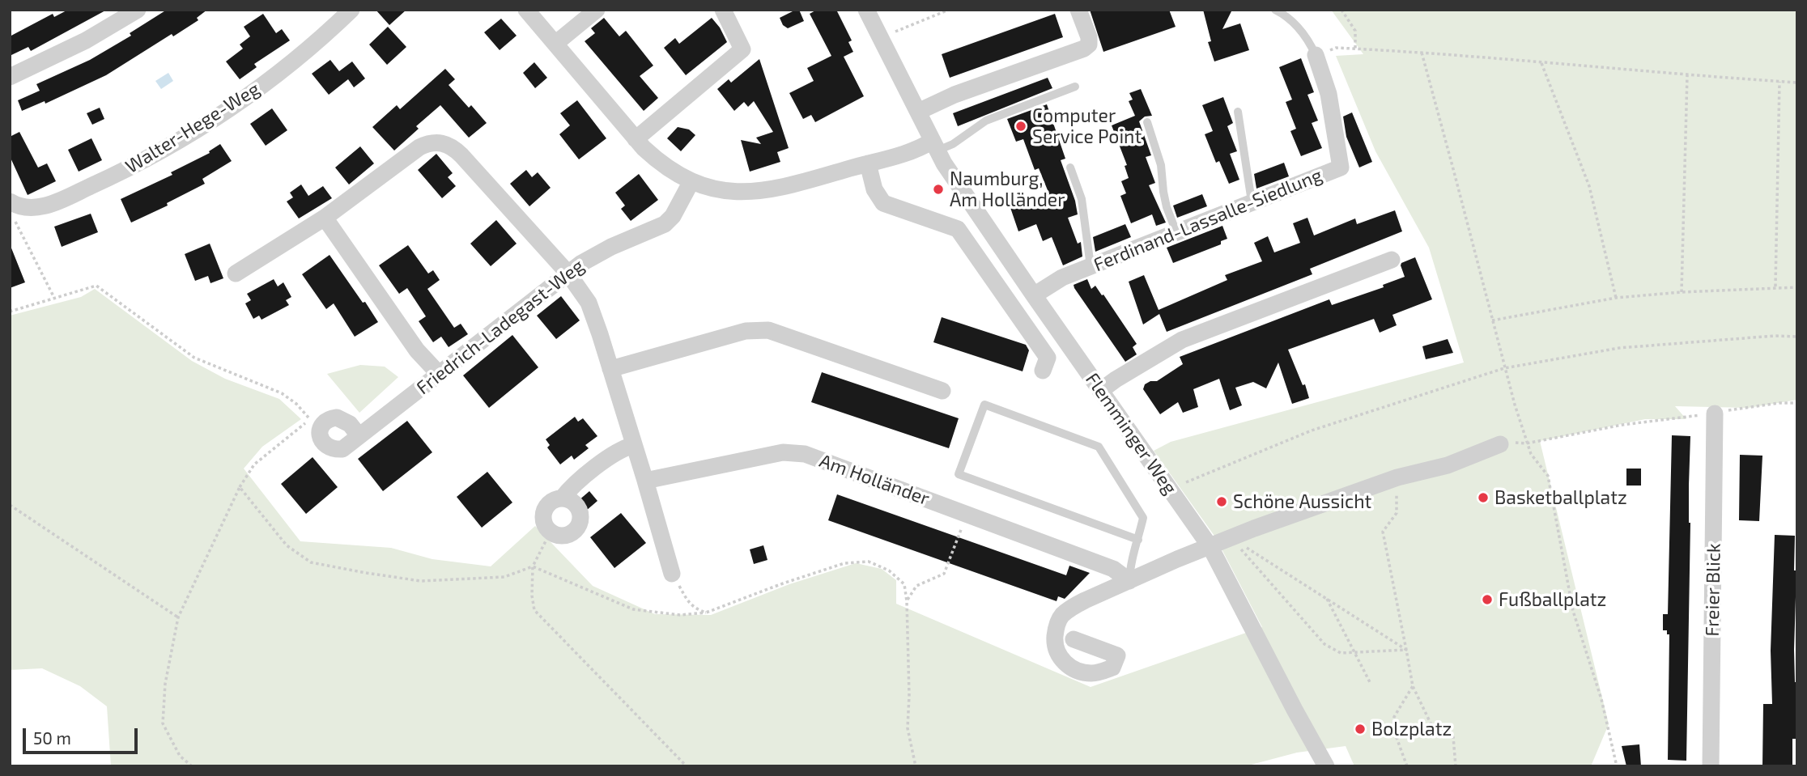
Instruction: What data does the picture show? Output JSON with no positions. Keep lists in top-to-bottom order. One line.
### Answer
{"streets":{"street":["Walter-Hege-Weg","Ferdinand-Lassalle-Siedlung","Friedrich-Ladegast-Weg","Flemminger Weg","Am Holländer","Freier Blick"]},"crossings":[["Ferdinand-Lassalle-Siedlung","Flemminger Weg"]],"places":["Computer Service Point","Naumburg, Am Holländer","Basketballplatz","Schöne Aussicht","Fußballplatz","Bolzplatz"],"scale_bar":"50 m"}
